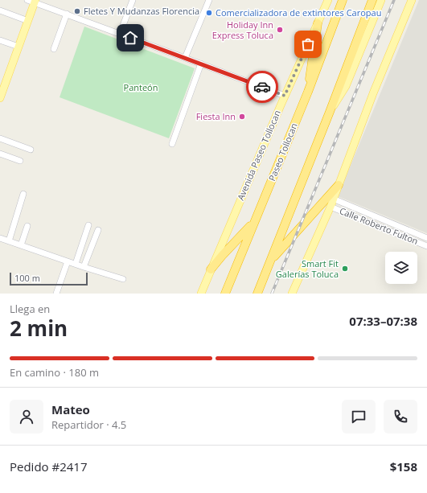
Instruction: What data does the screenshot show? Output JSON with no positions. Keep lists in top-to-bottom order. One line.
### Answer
{"streets":{"highway":["Paseo Tollocan"],"main road":["Avenida Paseo Tollocan"],"street":["Calle Roberto Fulton"]},"parks":["Panteón"],"places":["Fletes Y Mudanzas Florencia","Comercializadora de extintores Caropau","Holiday Inn Express Toluca","Fiesta Inn","Smart Fit Galerías Toluca"],"scale_bar":"100 m","page":{"scale":"100 m","heading":["2 min","Llega en","07:33–07:38"],"panel":["Mateo","Repartidor · 4.5","Pedido #2417","$158"],"bar":"En camino · 180 m"}}
